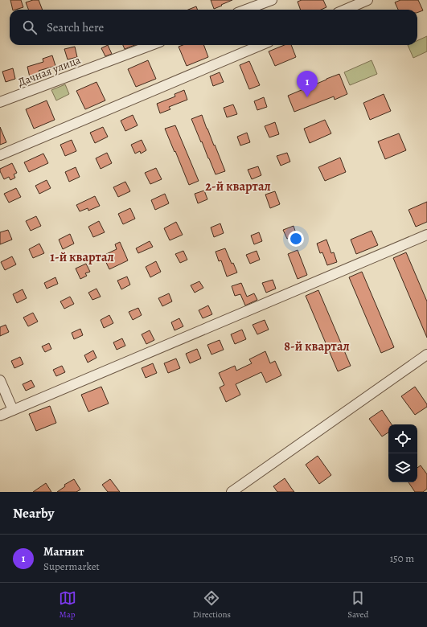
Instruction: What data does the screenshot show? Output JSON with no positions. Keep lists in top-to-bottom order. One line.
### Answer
{"streets":{"street":["Дачная улица"]},"districts":["2-й квартал","1-й квартал","8-й квартал"],"page":{"search":"Search here","pins":"1","heading":"Nearby","list":[{"mark":"1","name":"Магнит","note":"Supermarket","value":"150 m"}],"nav":["Map","Directions","Saved"]}}
